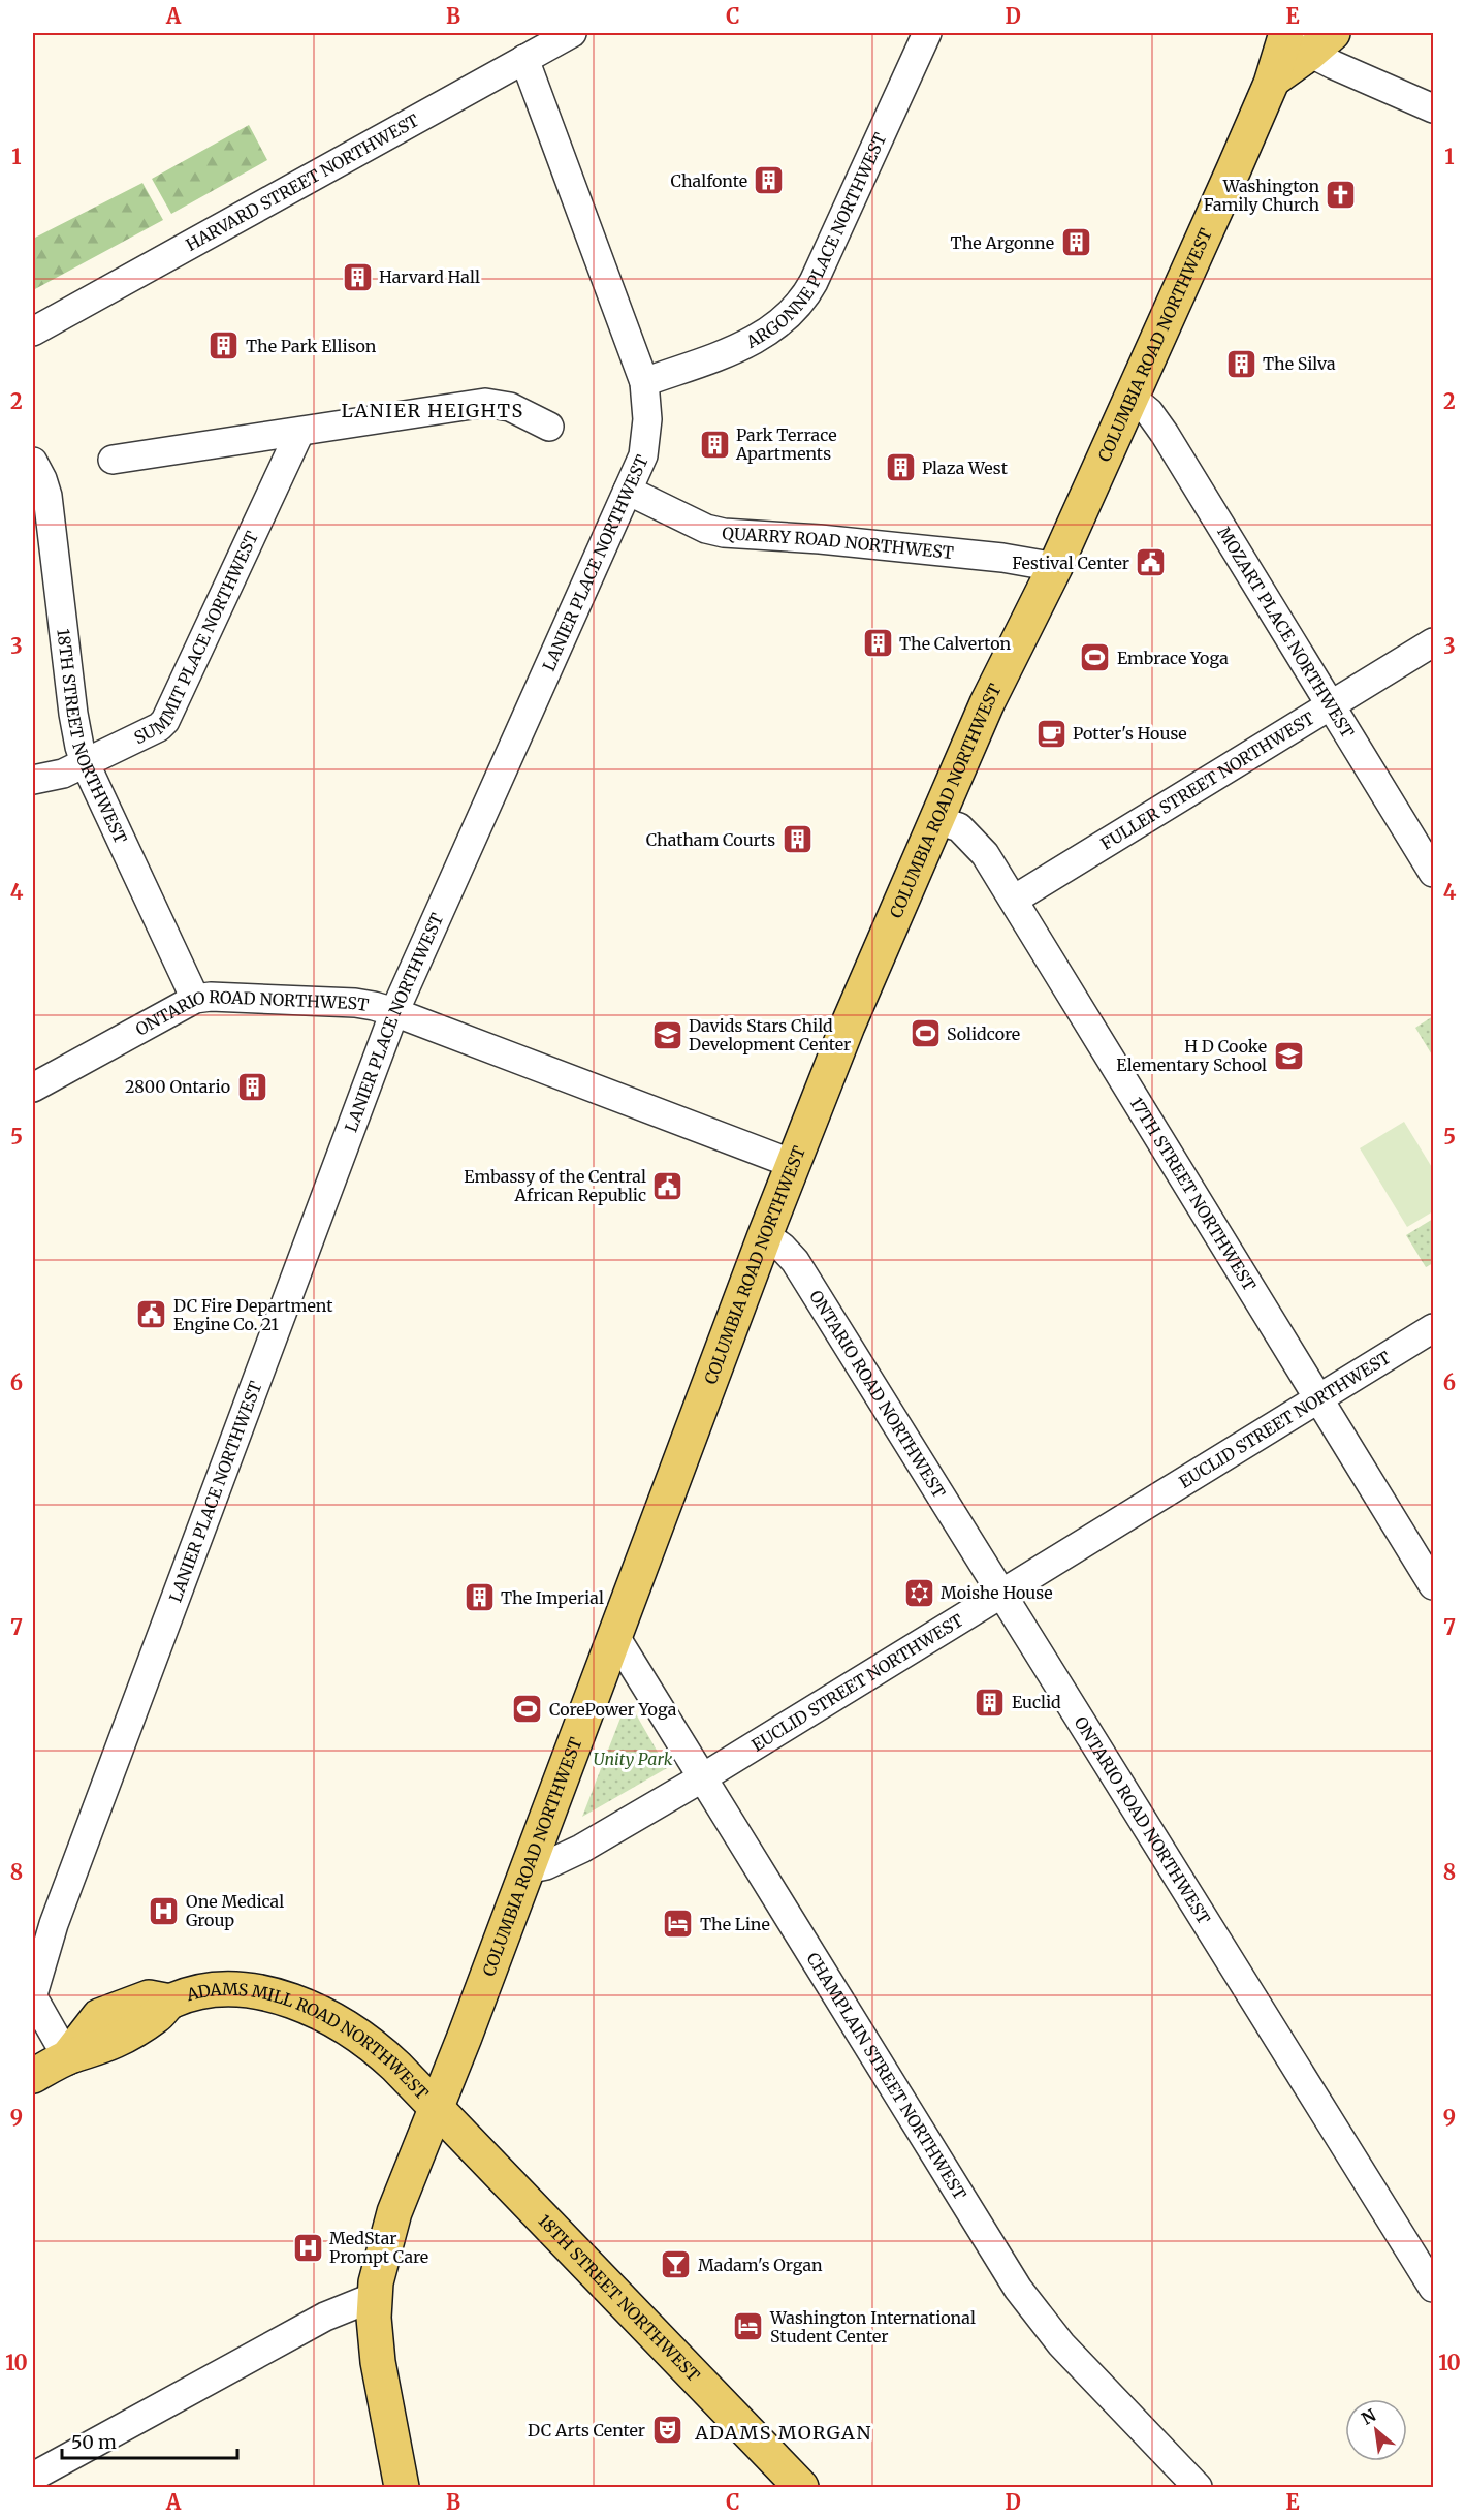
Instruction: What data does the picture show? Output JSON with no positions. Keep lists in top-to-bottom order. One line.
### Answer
{"streets":{"main road":["COLUMBIA ROAD NORTHWEST","18TH STREET NORTHWEST","ADAMS MILL ROAD NORTHWEST"],"street":["HARVARD STREET NORTHWEST","ARGONNE PLACE NORTHWEST","QUARRY ROAD NORTHWEST","LANIER PLACE NORTHWEST","MOZART PLACE NORTHWEST","SUMMIT PLACE NORTHWEST","FULLER STREET NORTHWEST","ONTARIO ROAD NORTHWEST","17TH STREET NORTHWEST","EUCLID STREET NORTHWEST","CHAMPLAIN STREET NORTHWEST"]},"crossings":[["HARVARD STREET NORTHWEST","LANIER PLACE NORTHWEST"],["ARGONNE PLACE NORTHWEST","LANIER PLACE NORTHWEST"],["COLUMBIA ROAD NORTHWEST","QUARRY ROAD NORTHWEST"],["COLUMBIA ROAD NORTHWEST","MOZART PLACE NORTHWEST"],["COLUMBIA ROAD NORTHWEST","18TH STREET NORTHWEST"],["COLUMBIA ROAD NORTHWEST","ONTARIO ROAD NORTHWEST"],["COLUMBIA ROAD NORTHWEST","17TH STREET NORTHWEST"],["COLUMBIA ROAD NORTHWEST","EUCLID STREET NORTHWEST"],["COLUMBIA ROAD NORTHWEST","ADAMS MILL ROAD NORTHWEST"],["COLUMBIA ROAD NORTHWEST","CHAMPLAIN STREET NORTHWEST"],["QUARRY ROAD NORTHWEST","LANIER PLACE NORTHWEST"],["LANIER PLACE NORTHWEST","ONTARIO ROAD NORTHWEST"],["MOZART PLACE NORTHWEST","FULLER STREET NORTHWEST"],["SUMMIT PLACE NORTHWEST","18TH STREET NORTHWEST"],["18TH STREET NORTHWEST","ONTARIO ROAD NORTHWEST"],["18TH STREET NORTHWEST","ADAMS MILL ROAD NORTHWEST"],["FULLER STREET NORTHWEST","17TH STREET NORTHWEST"],["ONTARIO ROAD NORTHWEST","EUCLID STREET NORTHWEST"],["17TH STREET NORTHWEST","EUCLID STREET NORTHWEST"],["EUCLID STREET NORTHWEST","CHAMPLAIN STREET NORTHWEST"]],"districts":["LANIER HEIGHTS","ADAMS MORGAN"],"parks":["Unity Park"],"places":{"building":["Chalfonte","The Argonne","Harvard Hall","The Park Ellison","The Silva","Park Terrace Apartments","Plaza West","The Calverton","Chatham Courts","2800 Ontario","The Imperial","Euclid"],"church":["Washington Family Church"],"public building":["Festival Center","Embassy of the Central African Republic","DC Fire Department Engine Co. 21"],"sports":["Embrace Yoga","Solidcore","CorePower Yoga"],"cafe":["Potter's House"],"school or university":["Davids Stars Child Development Center","H D Cooke Elementary School"],"synagogue":["Moishe House"],"hospital":["One Medical Group","MedStar Prompt Care"],"hotel":["The Line","Washington International Student Center"],"bar":["Madam's Organ"],"theatre":["DC Arts Center"]},"scale_bar":"50 m","north":"top left","grid":{"columns":["A","B","C","D","E"],"rows":["1","2","3","4","5","6","7","8","9","10"]}}
